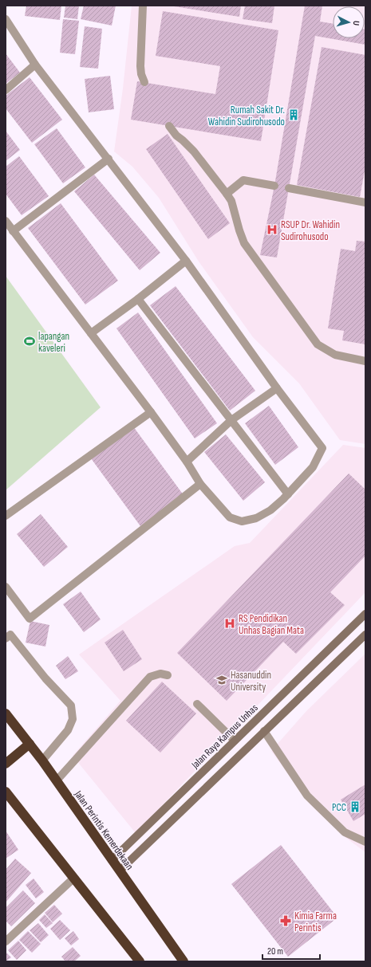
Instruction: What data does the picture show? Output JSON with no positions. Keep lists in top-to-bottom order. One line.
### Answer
{"streets":{"highway":["Jalan Perintis Kemerdekaan"],"street":["Jalan Raya Kampus Unhas"]},"crossings":[["Jalan Raya Kampus Unhas","Jalan Perintis Kemerdekaan"]],"places":{"building":["Rumah Sakit Dr. Wahidin Sudirohusodo","PCC"],"hospital":["RSUP Dr. Wahidin Sudirohusodo","RS Pendidikan Unhas Bagian Mata"],"sports":["lapangan kaveleri"],"school or university":["Hasanuddin University"],"pharmacy":["Kimia Farma Perintis"]},"scale_bar":"20 m","north":"right"}
